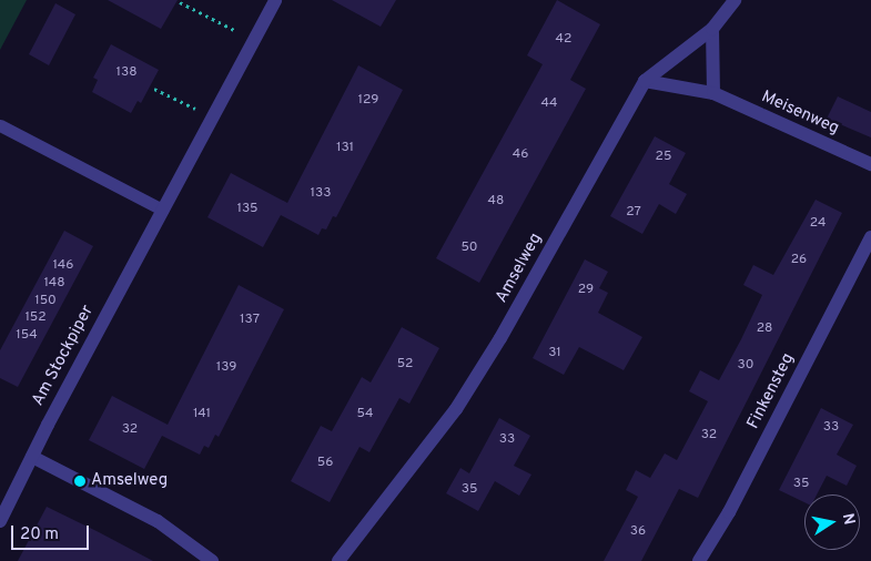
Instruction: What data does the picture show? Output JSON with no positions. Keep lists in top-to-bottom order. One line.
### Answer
{"streets":{"street":["Meisenweg","Amselweg","Am Stockpiper","Finkensteg"]},"crossings":[["Meisenweg","Amselweg"]],"places":["Amselweg"],"house_numbers":["42","138","129","44","131","46","25","133","48","135","27","24","50","26","146","148","29","150","152","137","28","154","31","52","30","139","141","54","33","32","32","33","56","35","35","36"],"scale_bar":"20 m","north":"right"}
